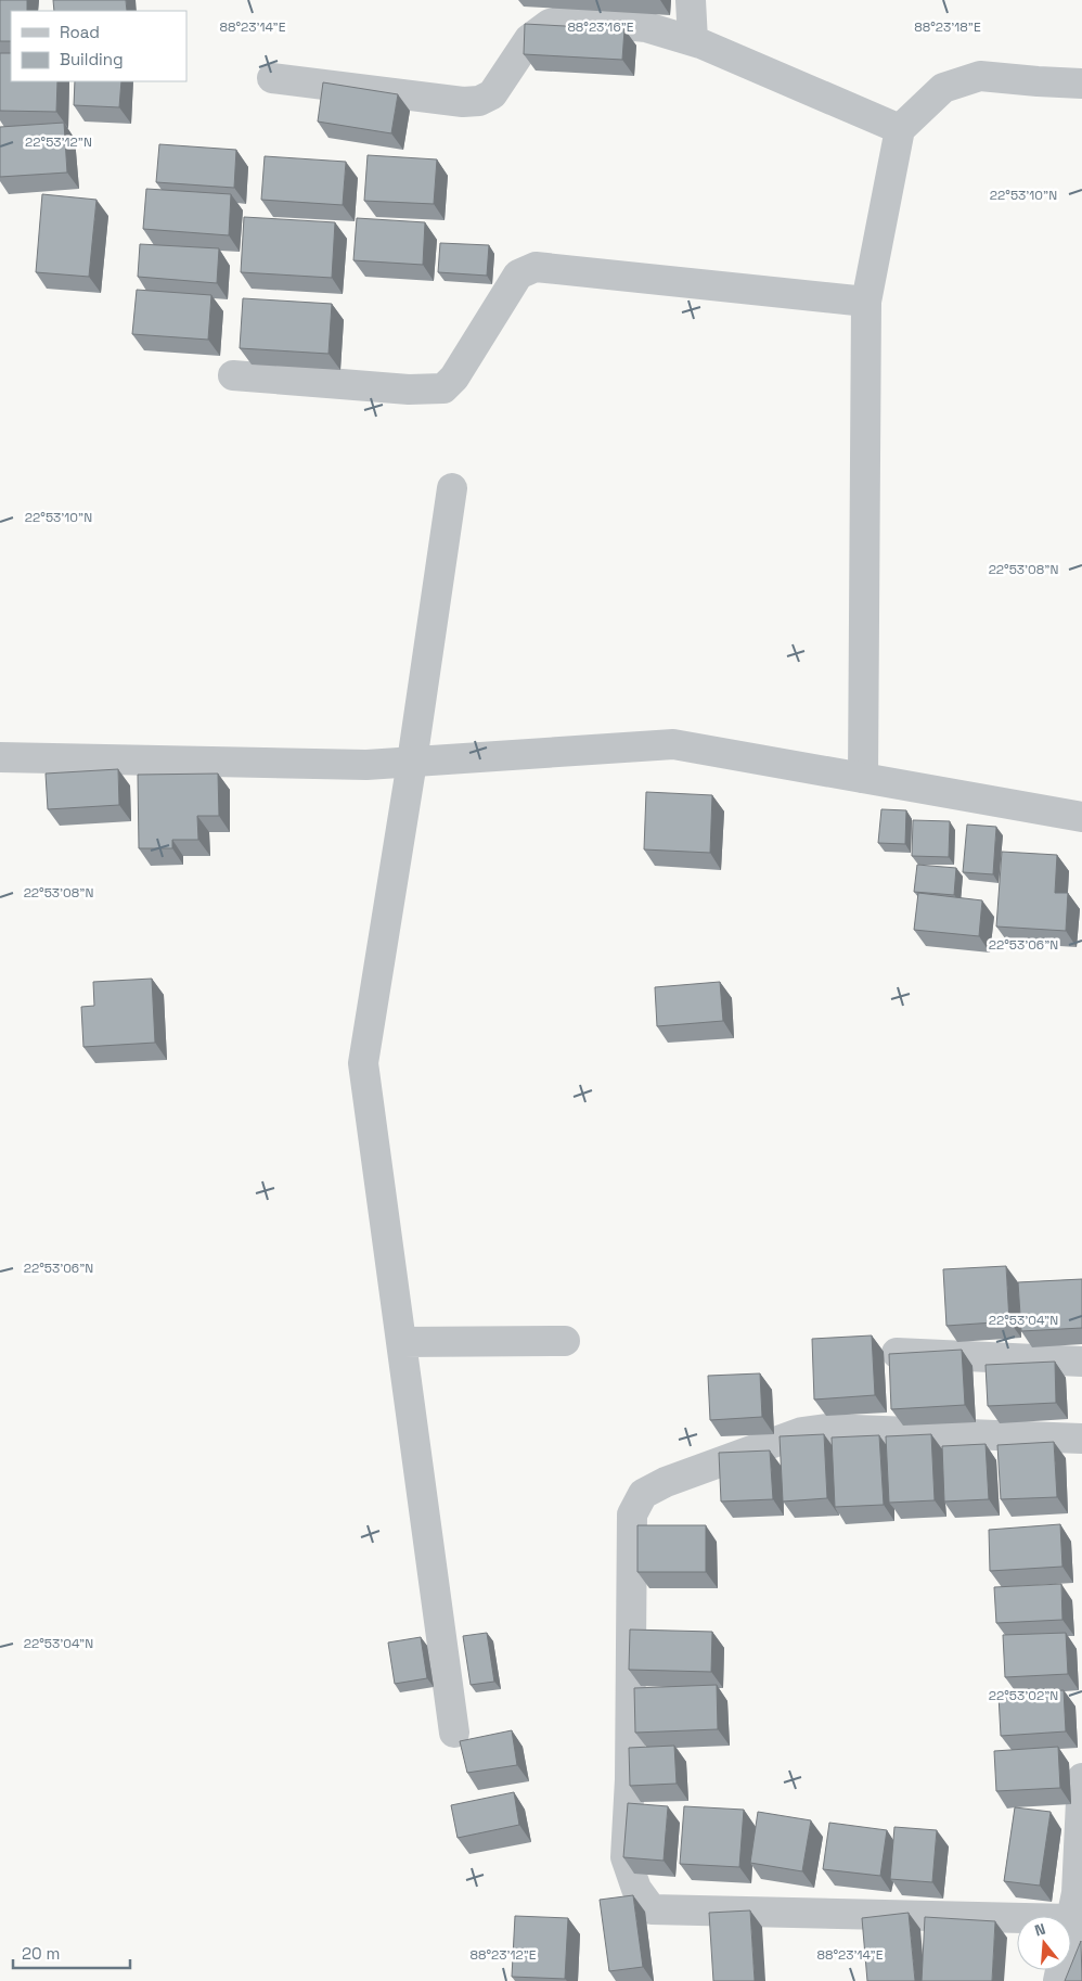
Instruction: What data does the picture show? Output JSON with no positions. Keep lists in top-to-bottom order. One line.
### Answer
{"legend":["Road","Building"],"scale_bar":"20 m","north":"top","coordinates":["88°23'14\"E","88°23'16\"E","88°23'18\"E","22°53'12\"N","22°53'10\"N","22°53'08\"N","22°53'06\"N","22°53'04\"N","22°53'02\"N","88°23'12\"E"]}
